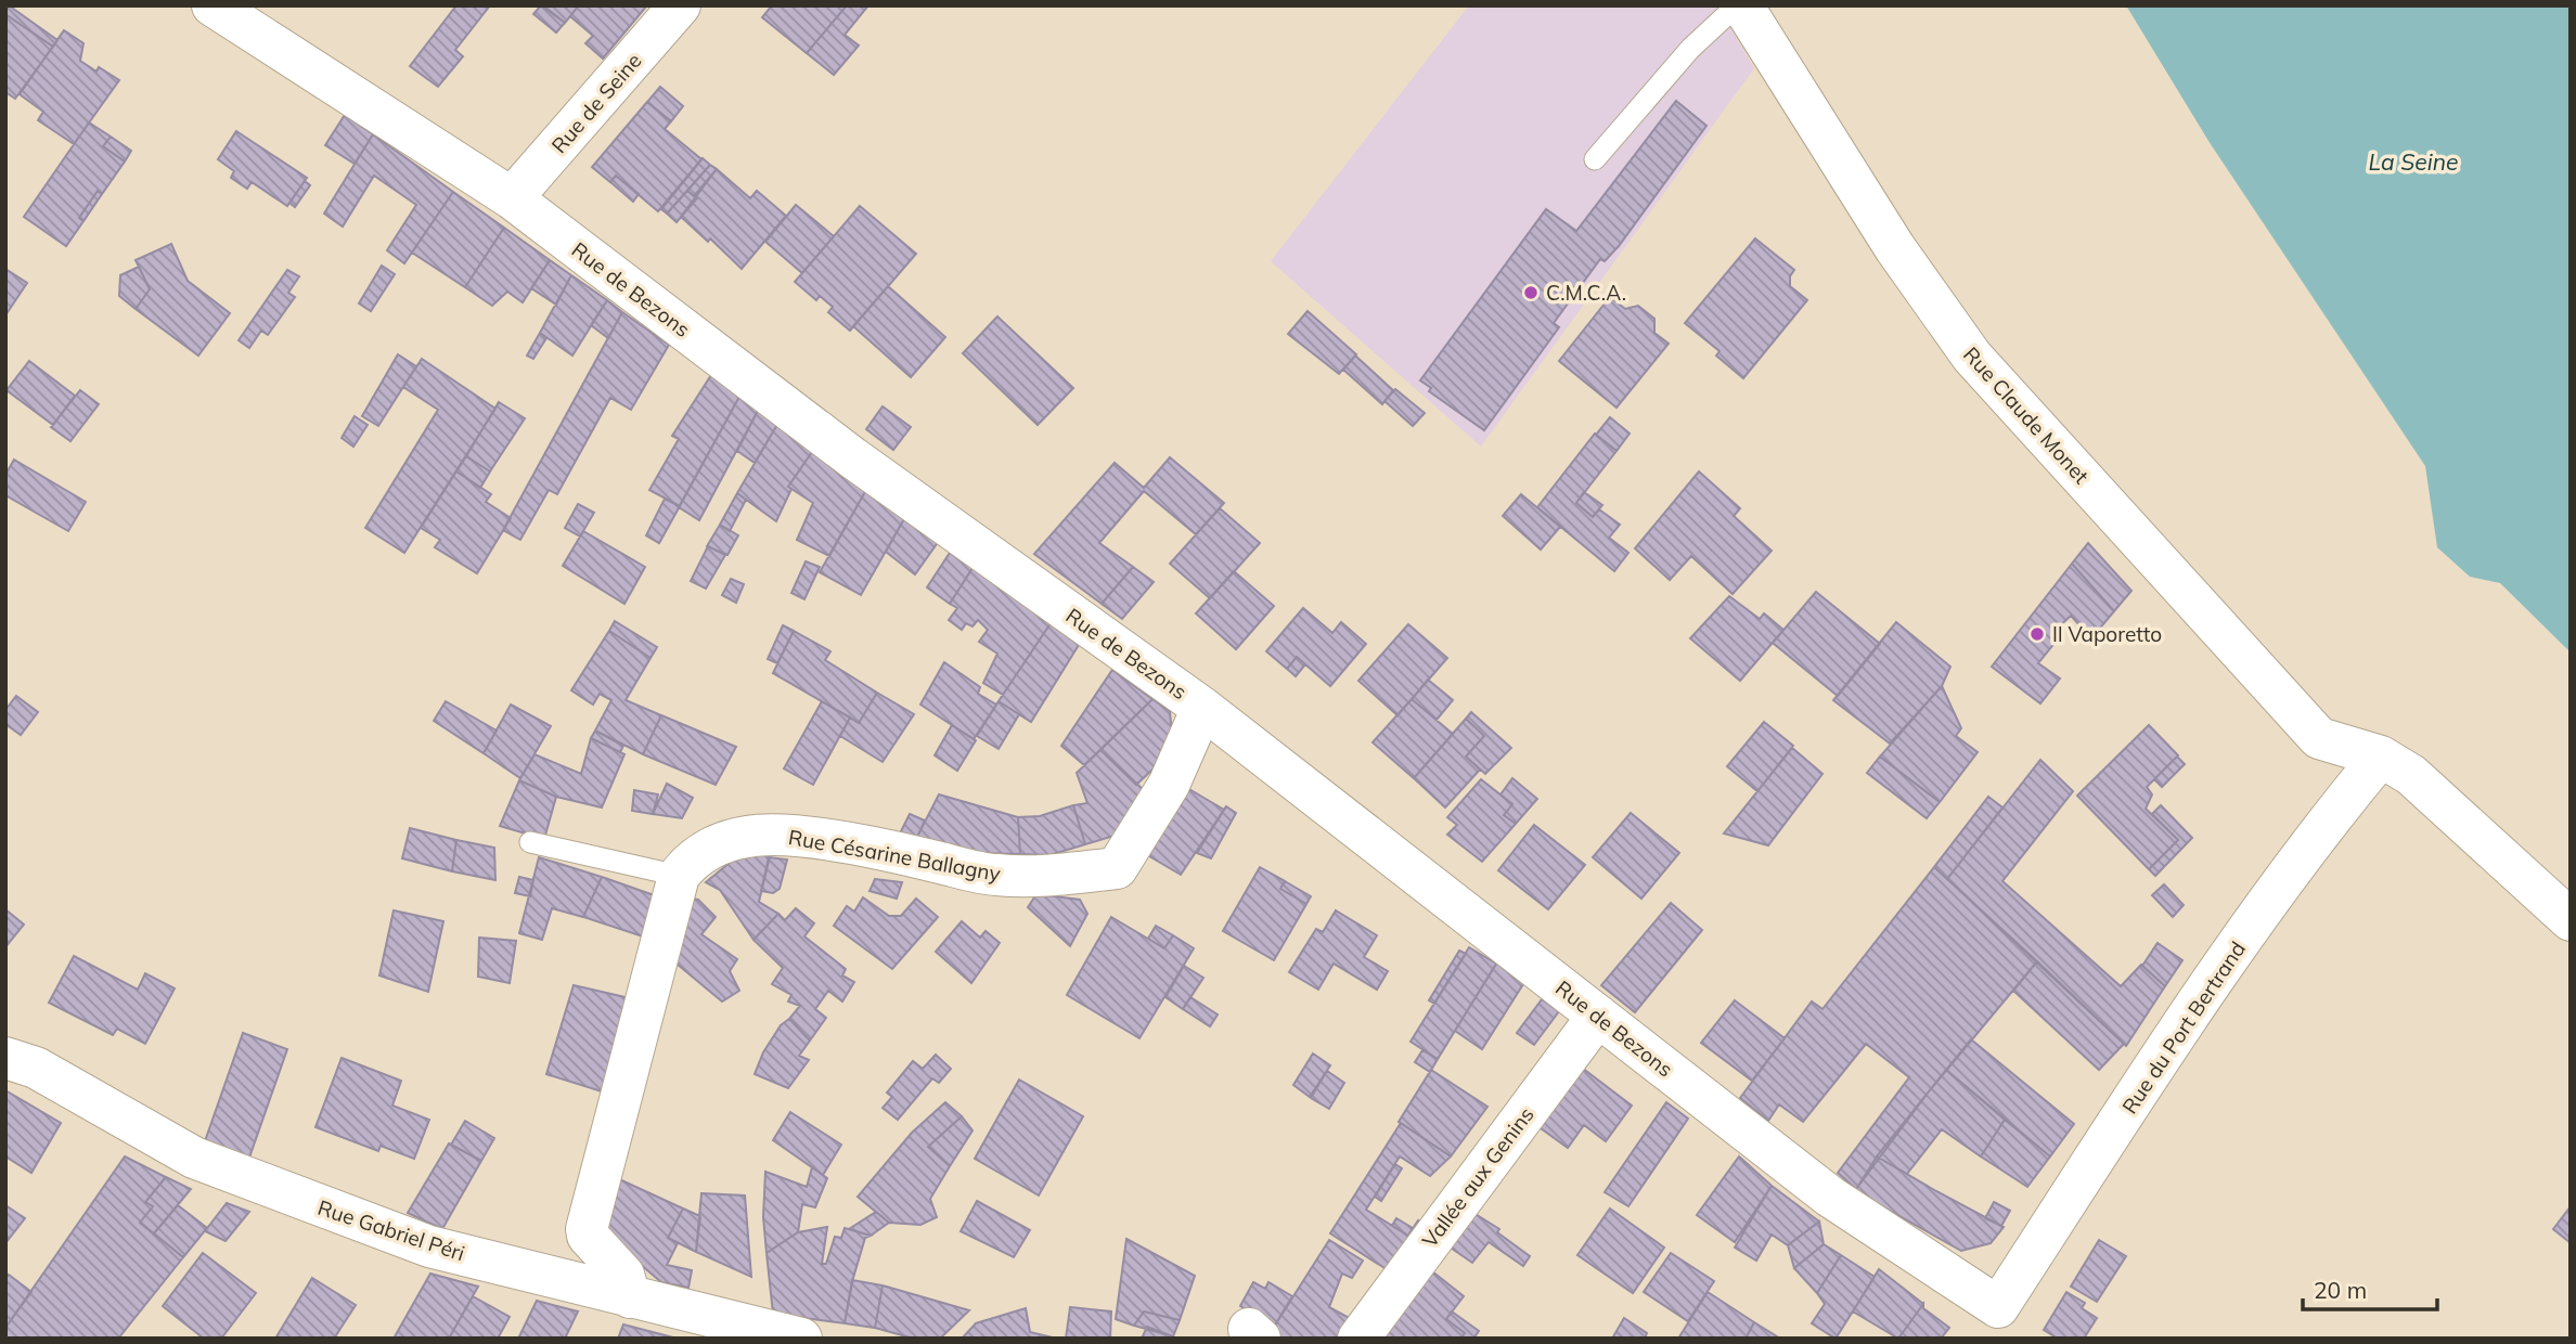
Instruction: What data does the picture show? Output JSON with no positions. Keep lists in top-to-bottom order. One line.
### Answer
{"streets":{"street":["Rue de Seine","Rue de Bezons","Rue Claude Monet","Rue Césarine Ballagny","Rue du Port Bertrand","Vallée aux Genins","Rue Gabriel Péri"]},"crossings":[["Rue de Seine","Rue de Bezons"],["Rue de Bezons","Rue Césarine Ballagny"],["Rue de Bezons","Rue du Port Bertrand"],["Rue de Bezons","Vallée aux Genins"],["Rue Claude Monet","Rue du Port Bertrand"]],"water":["La Seine"],"places":["C.M.C.A.","Il Vaporetto"],"scale_bar":"20 m"}
